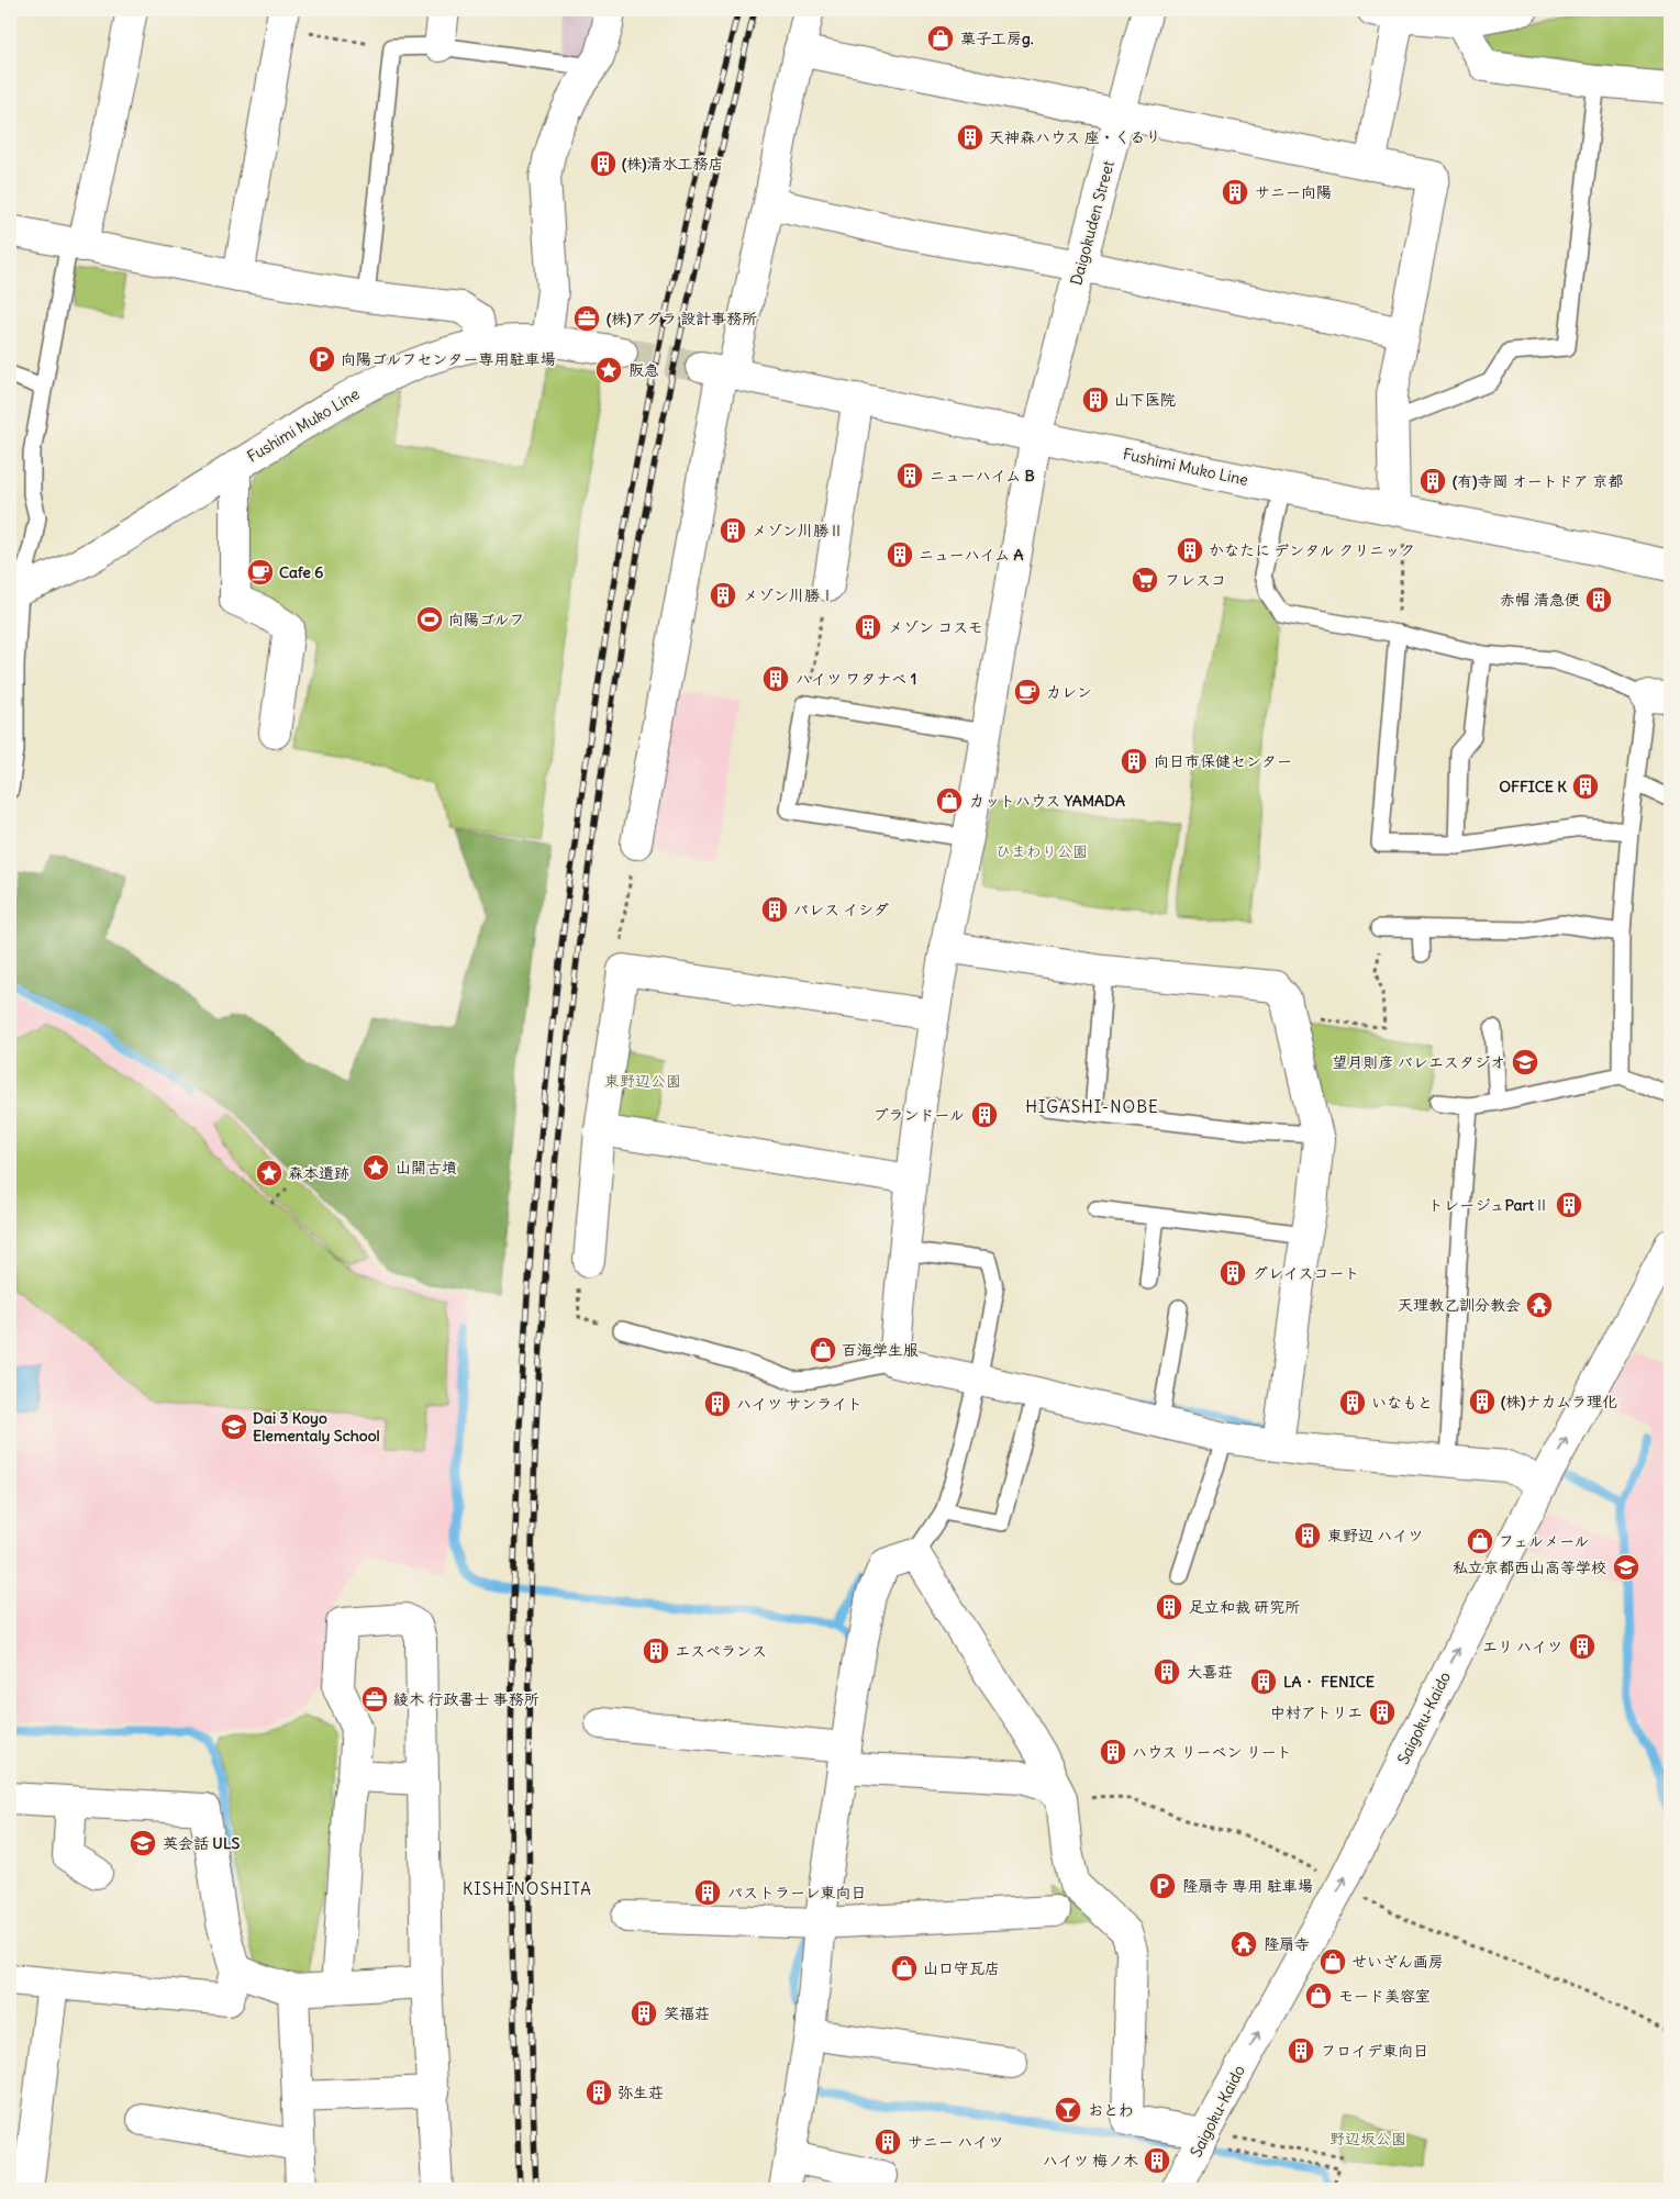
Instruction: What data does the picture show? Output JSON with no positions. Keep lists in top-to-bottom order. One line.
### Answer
{"streets":{"street":["Daigokuden Street","Fushimi Muko Line","Saigoku-Kaido"]},"crossings":[["Daigokuden Street","Fushimi Muko Line"]],"one_way":["Saigoku-Kaido"],"districts":["HIGASHI-NOBE","KISHINOSHITA"],"parks":["ひまわり公園","東野辺公園","野辺坂公園"],"places":{"shop":["菓子工房g.","カットハウス YAMADA","百海学生服","フェルメール","せいざん画房","山口守瓦店","モード美容室"],"building":["天神森ハウス 座・くるり","(株)清水工務店","サニー向陽","山下医院","ニューハイム B","(有)寺岡 オートドア 京都","メゾン川勝Ⅱ","かなたに デンタル クリニック","ニューハイム A","メゾン川勝Ⅰ","赤帽 清急便","メゾン コスモ","ハイツ ワタナベ 1","向日市保健センター","OFFICE K","パレス イシダ","プランドール","トレージュPartⅡ","グレイスコート","(株)ナカムラ理化","いなもと","ハイツ サンライト","東野辺 ハイツ","足立和裁 研究所","エリ ハイツ","エスぺランス","大喜荘","LA・ FENICE","中村アトリエ","ハウス リーベン リート","パストラーレ東向日","笑福荘","フロイデ東向日","弥生荘","サニー ハイツ","ハイツ 梅ノ木"],"office":["(株)アグラ 設計事務所","綾木 行政書士 事務所"],"parking":["向陽ゴルフセンター専用駐車場","隆扇寺 専用 駐車場"],"place":["阪急","山開古墳","森本遺跡"],"cafe":["Cafe 6","カレン"],"supermarket":["フレスコ"],"sports":["向陽ゴルフ"],"school or university":["望月則彦 バレエスタジオ","Dai 3 Koyo Elementaly School","私立京都西山高等学校","英会話 ULS"],"temple":["天理教乙訓分教会","隆扇寺"],"bar":["おとわ"]}}
